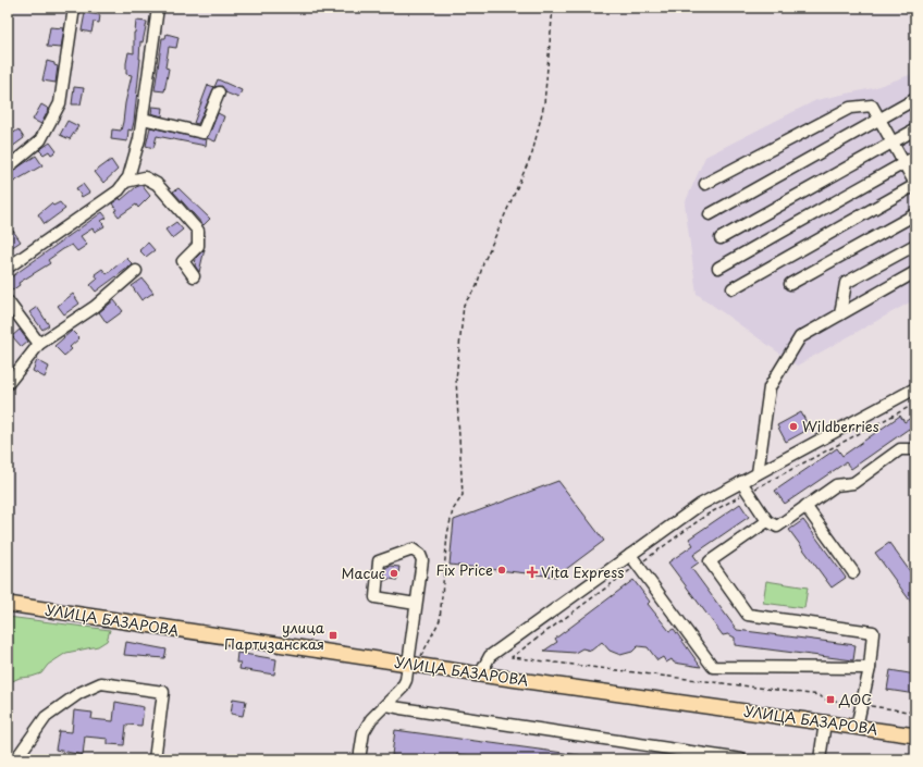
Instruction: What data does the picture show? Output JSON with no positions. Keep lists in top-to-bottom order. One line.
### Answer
{"streets":{"main road":["УЛИЦА БАЗАРОВА"]},"places":{"other":["Wildberries","Fix Price","Масис"],"health":["Vita Express"],"transit":["улица Партизанская","ДОС"]}}
